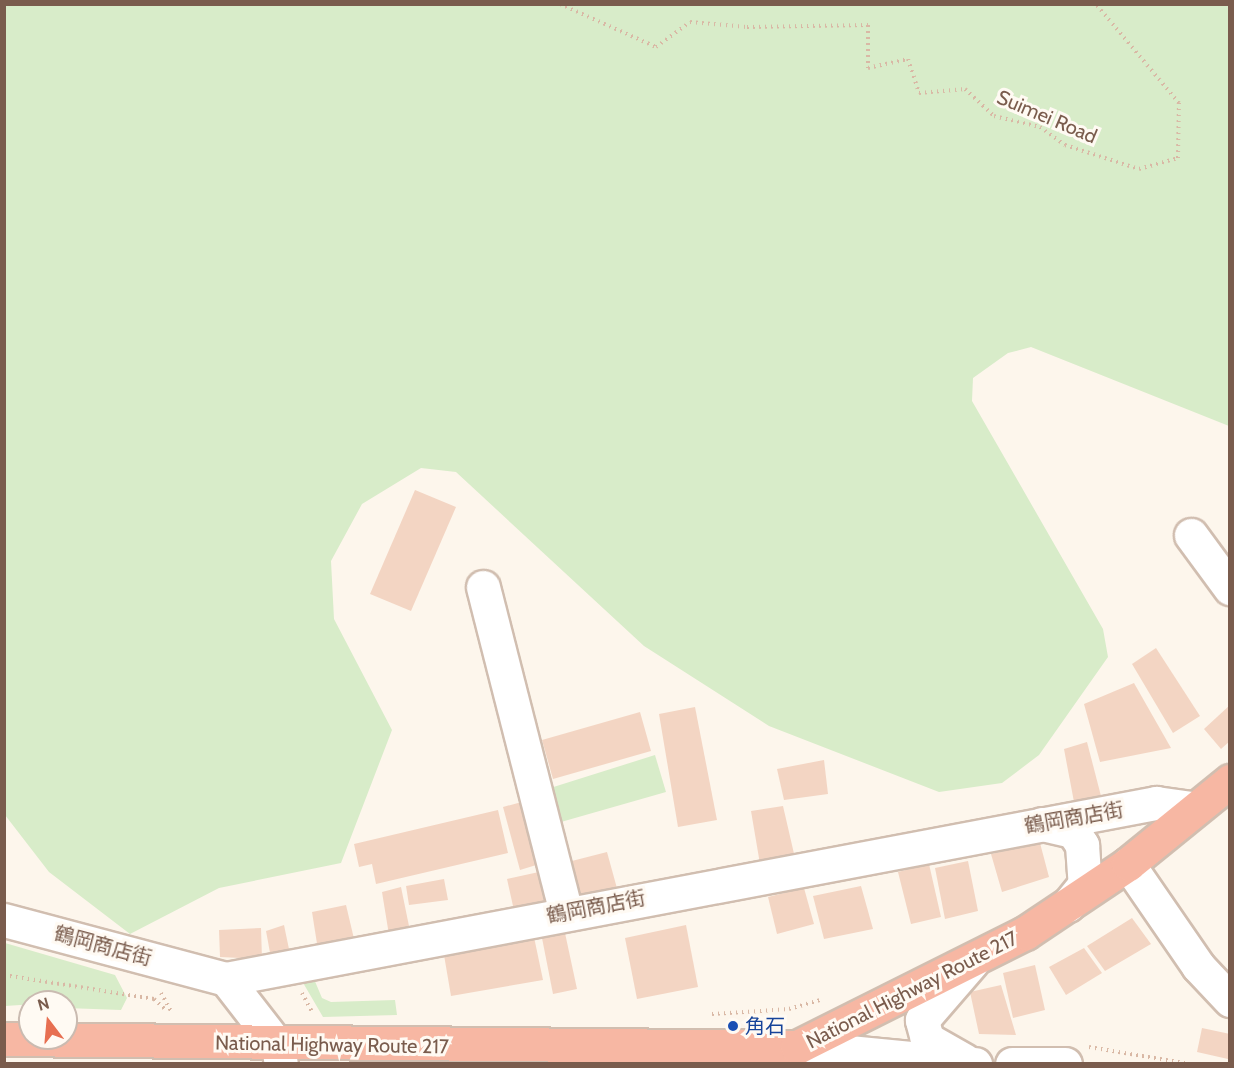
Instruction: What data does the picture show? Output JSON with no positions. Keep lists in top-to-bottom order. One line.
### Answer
{"streets":{"highway":["National Highway Route 217"],"street":["鶴岡商店街"],"path":["Suimei Road"]},"crossings":[["鶴岡商店街","National Highway Route 217"]],"places":["角石"],"north":"top"}
